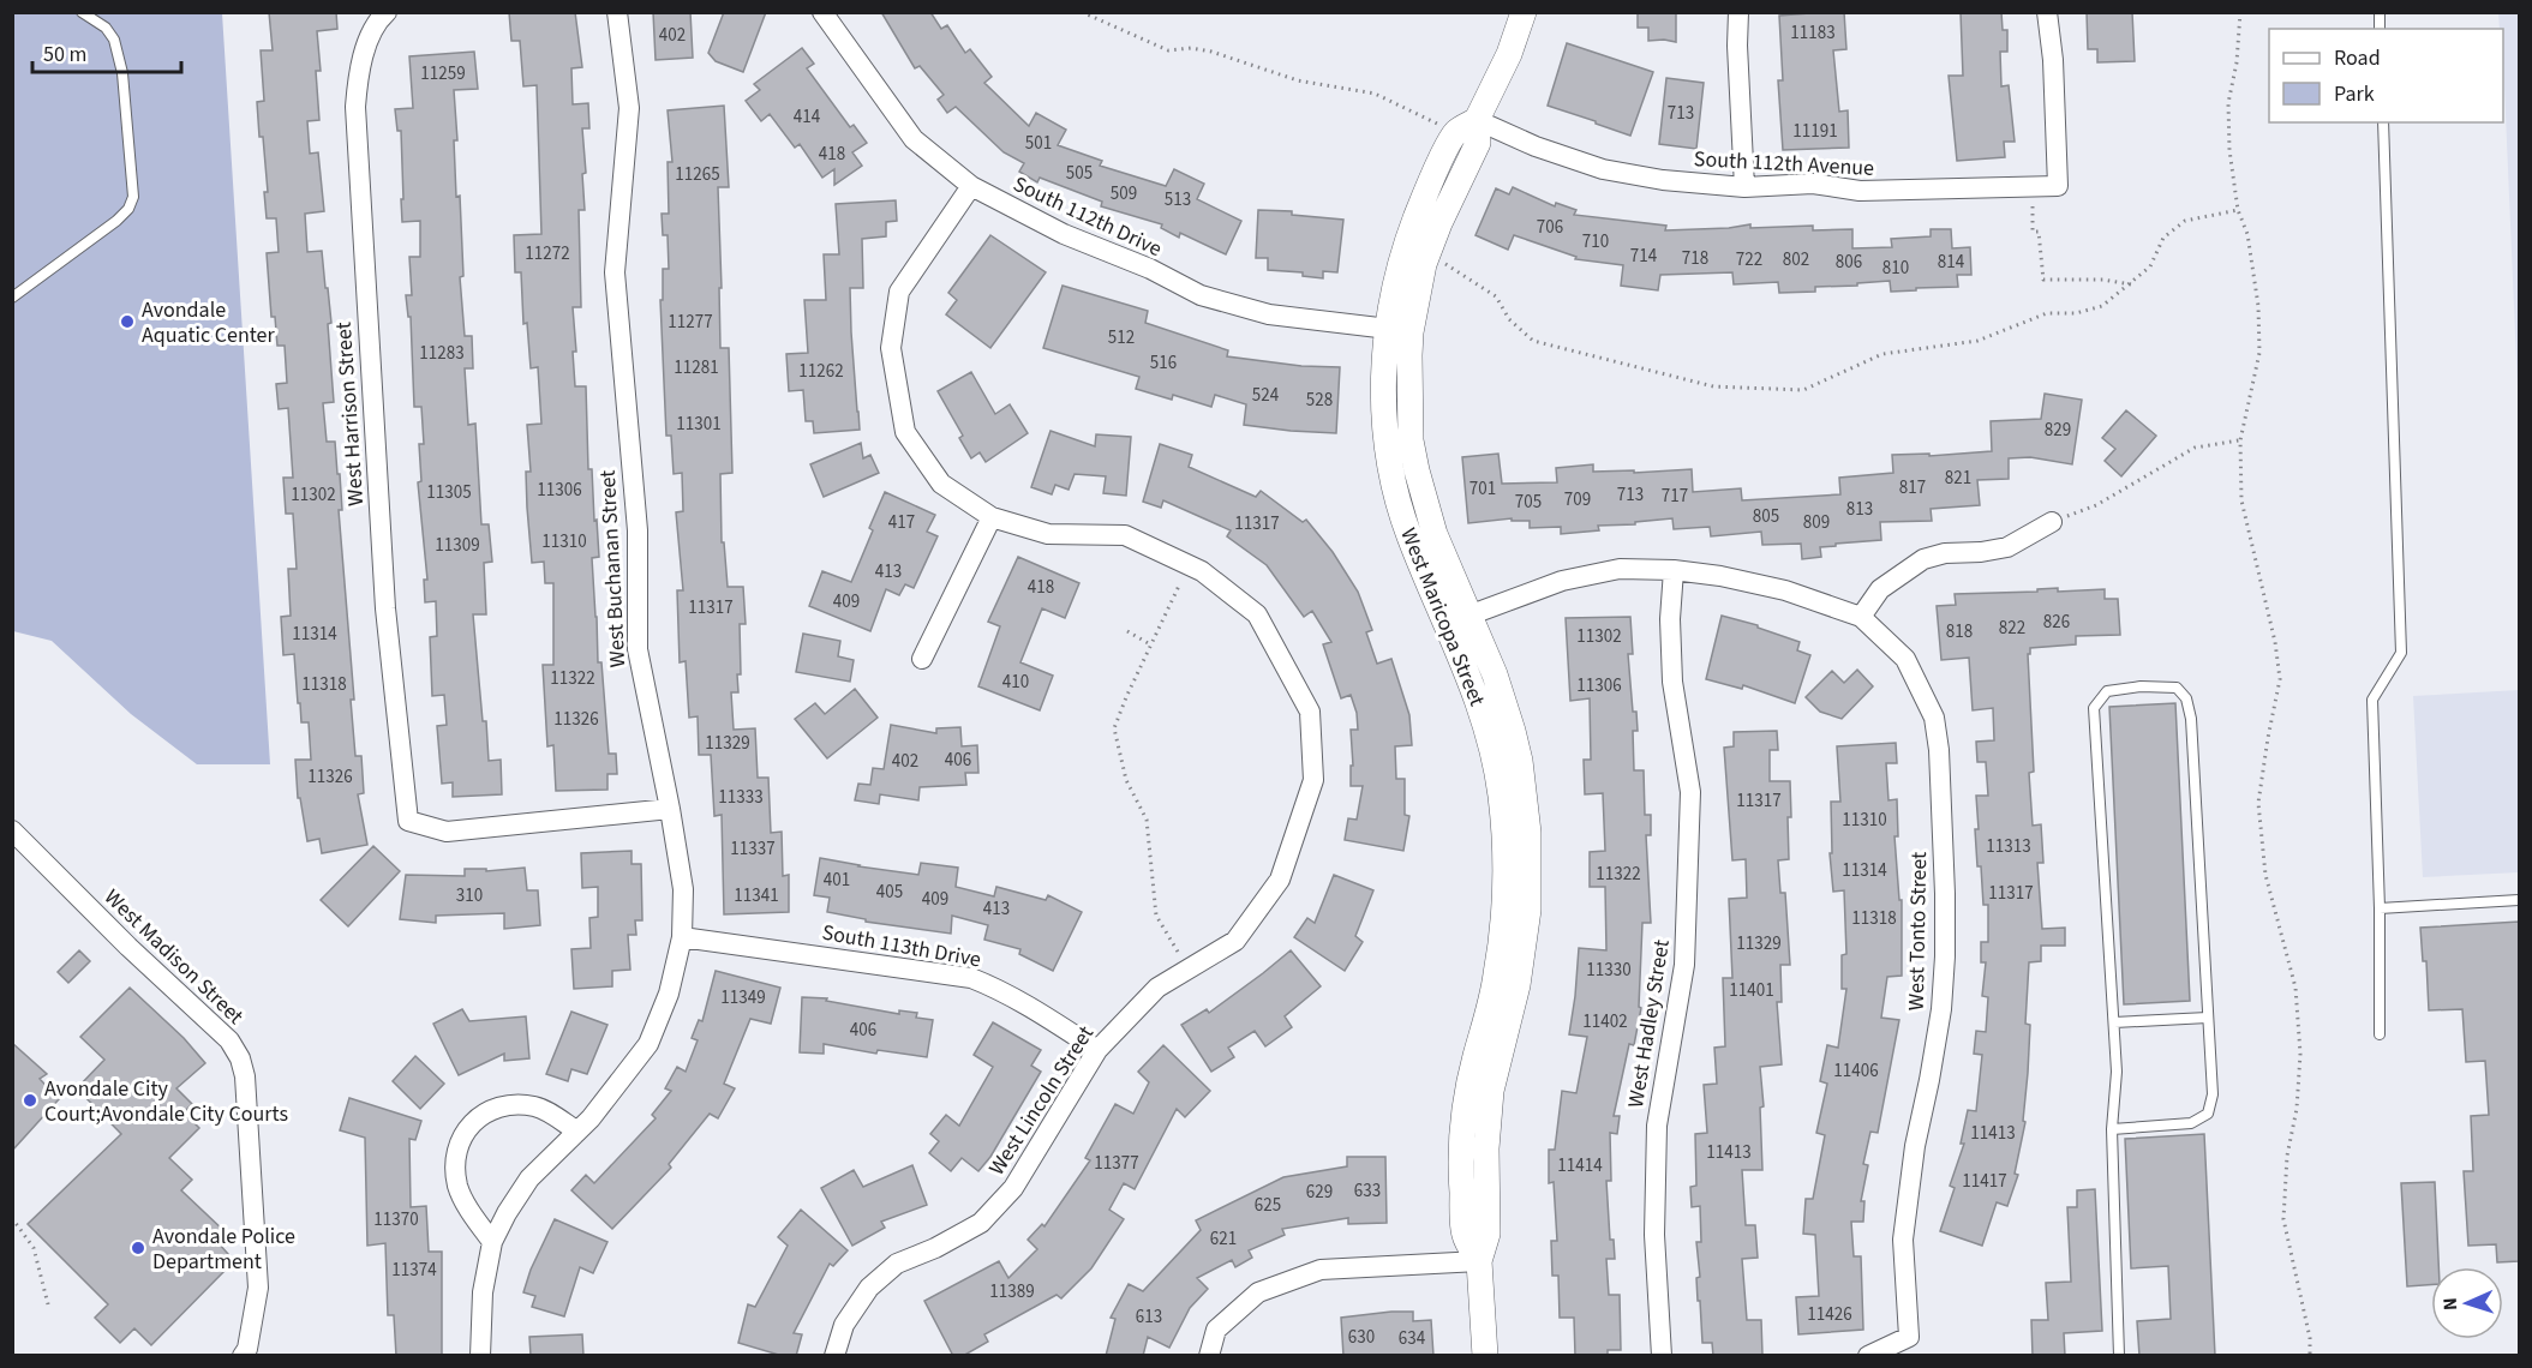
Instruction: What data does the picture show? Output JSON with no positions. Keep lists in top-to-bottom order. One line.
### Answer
{"streets":{"street":["South 112th Avenue","South 112th Drive","West Harrison Street","West Buchanan Street","West Maricopa Street","West Tonto Street","South 113th Drive","West Madison Street","West Hadley Street","West Lincoln Street"]},"crossings":[["South 112th Avenue","West Maricopa Street"],["South 112th Drive","West Maricopa Street"],["South 112th Drive","West Lincoln Street"],["West Harrison Street","West Buchanan Street"],["West Buchanan Street","South 113th Drive"],["South 113th Drive","West Lincoln Street"]],"places":["Avondale Aquatic Center","Avondale City Court;Avondale City Courts","Avondale Police Department"],"house_numbers":["11183","402","11259","713","414","11191","501","418","505","11265","509","513","706","710","11272","714","718","722","802","806","814","810","11277","512","11283","516","11281","11262","524","528","11301","829","821","817","701","11306","11305","11302","713","717","709","705","813","805","417","809","11317","11310","11309","413","418","409","11317","826","822","818","11314","11302","11322","410","11318","11306","11326","11329","406","402","11326","11333","11317","11310","11313","11337","11314","11322","401","405","11317","310","11341","409","413","11318","11329","11330","11401","11349","11402","406","11406","11413","11413","11377","11414","11417","633","629","625","11370","621","11374","11389","11426","613","630","634"],"legend":["Road","Park"],"scale_bar":"50 m","north":"left"}
